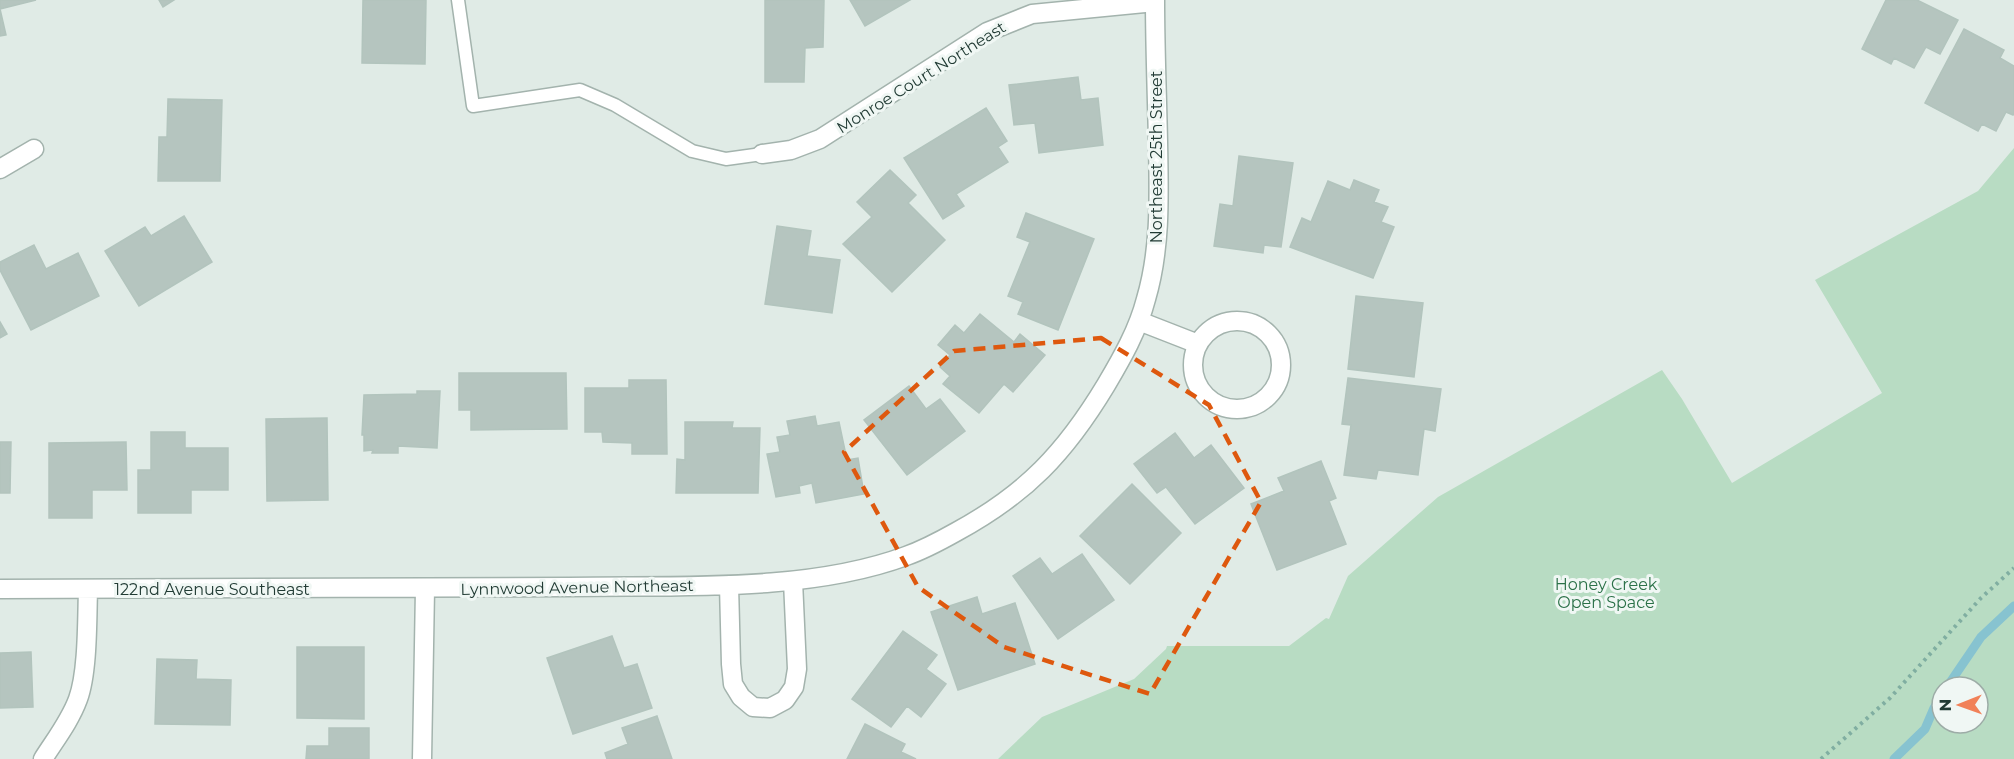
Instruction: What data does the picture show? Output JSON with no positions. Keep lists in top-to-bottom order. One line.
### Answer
{"streets":{"street":["Monroe Court Northeast","Northeast 25th Street","Lynnwood Avenue Northeast","122nd Avenue Southeast"]},"crossings":[["Monroe Court Northeast","Northeast 25th Street"],["Northeast 25th Street","Lynnwood Avenue Northeast"],["Lynnwood Avenue Northeast","122nd Avenue Southeast"]],"parks":["Honey Creek Open Space"],"north":"left"}
